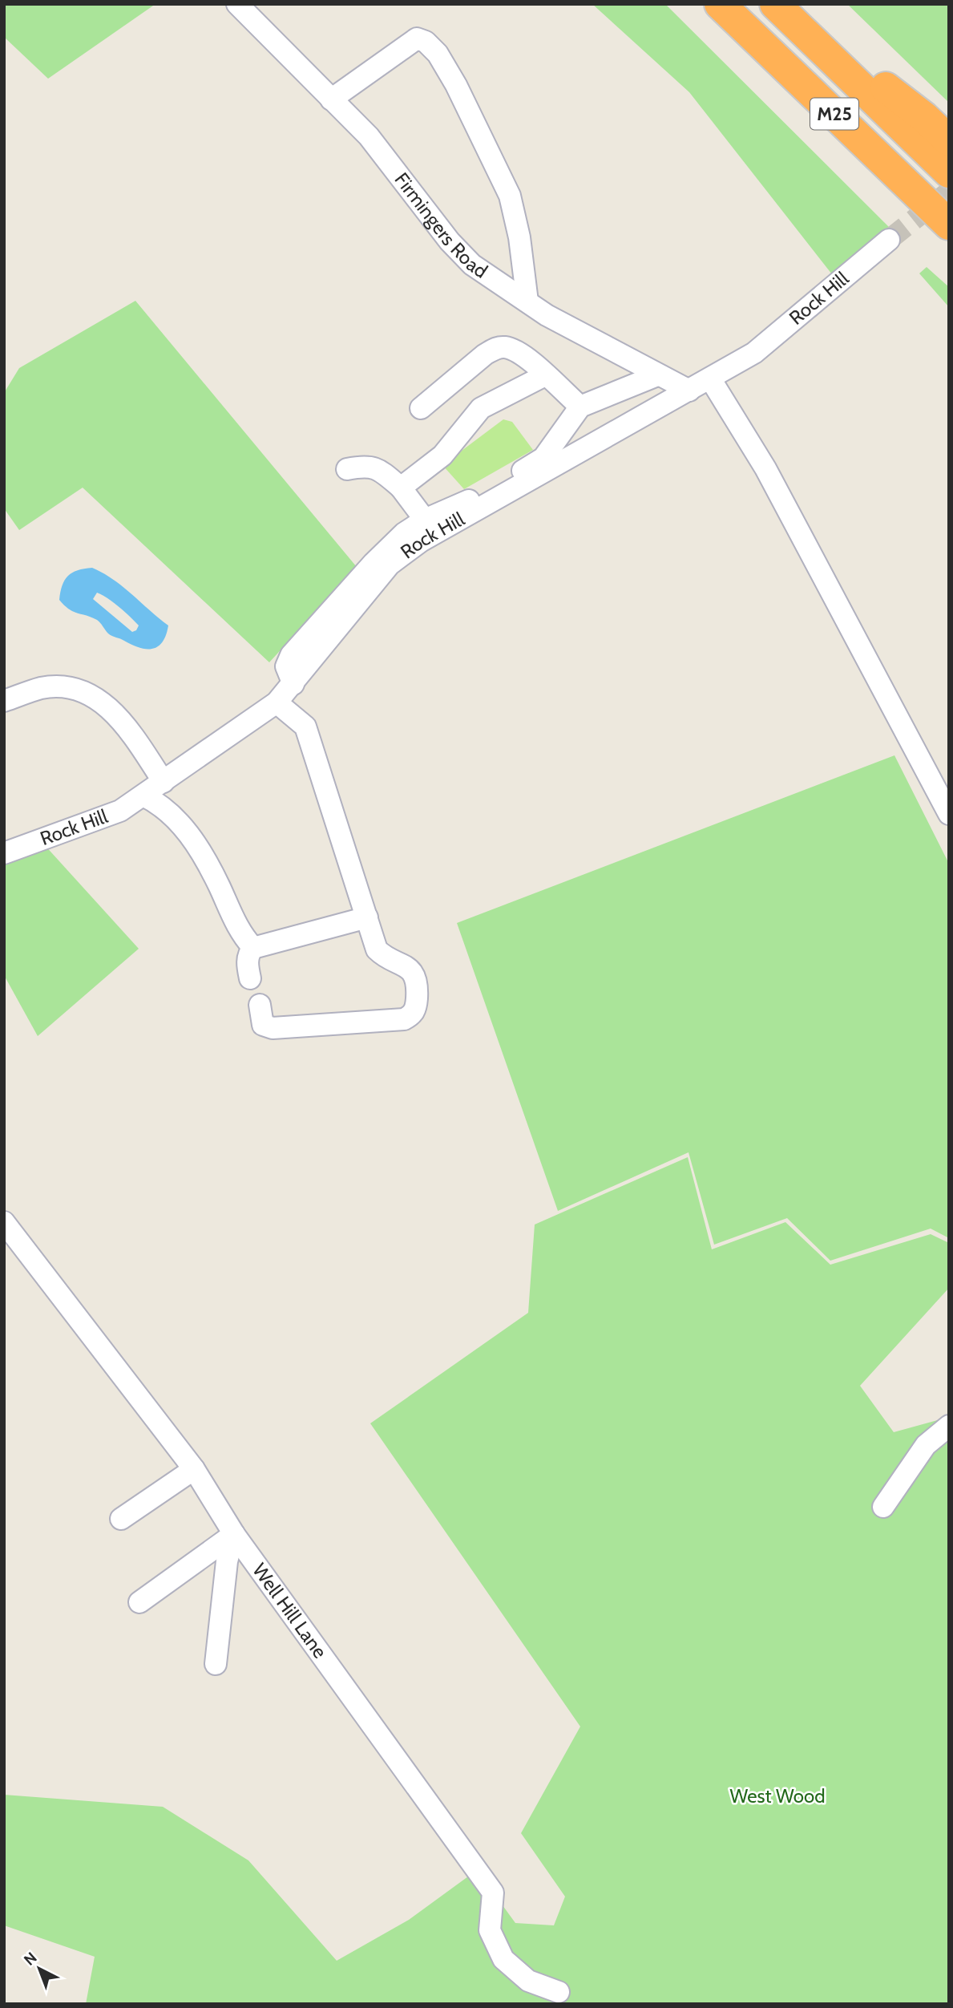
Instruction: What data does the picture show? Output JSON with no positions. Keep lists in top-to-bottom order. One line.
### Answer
{"streets":{"highway":["M25"],"street":["Firmingers Road","Rock Hill","Well Hill Lane"]},"crossings":[["Firmingers Road","Rock Hill"]],"parks":["West Wood"],"north":"top left"}
